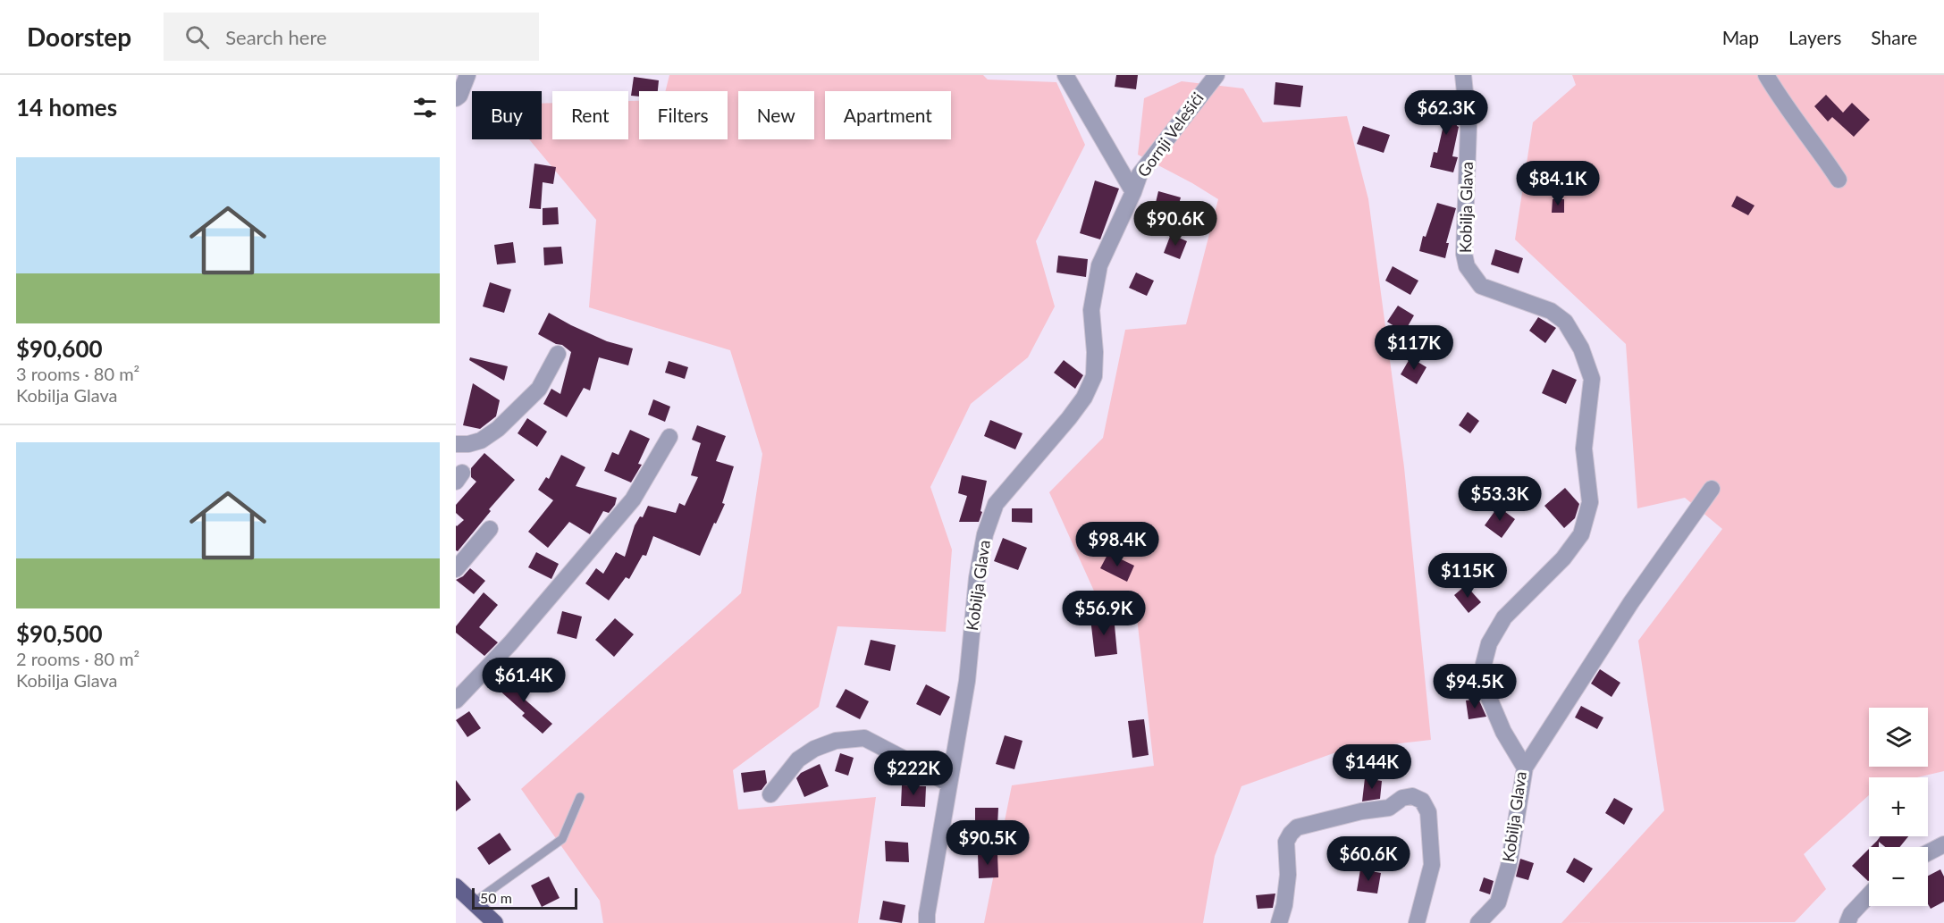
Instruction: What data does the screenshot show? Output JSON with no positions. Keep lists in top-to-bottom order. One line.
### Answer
{"streets":{"street":["Gornji Velešići","Kobilja Glava"]},"crossings":[["Gornji Velešići","Kobilja Glava"]],"scale_bar":"50 m","page":{"header":"Doorstep","search":"Search here","nav":["Map","Layers","Share"],"heading":"14 homes","price":["$62.3K","$84.1K","$90.6K","$117K","$53.3K","$98.4K","$115K","$56.9K","$61.4K","$94.5K","$144K","$222K","$90.5K","$60.6K"],"chip":["Buy","Rent","Filters","New","Apartment"],"list":[{"name":"$90,600","note":"3 rooms · 80 m² · Kobilja Glava"},{"name":"$90,500","note":"2 rooms · 80 m² · Kobilja Glava"}],"map_buttons":["+","−"],"scale":"50 m"}}
